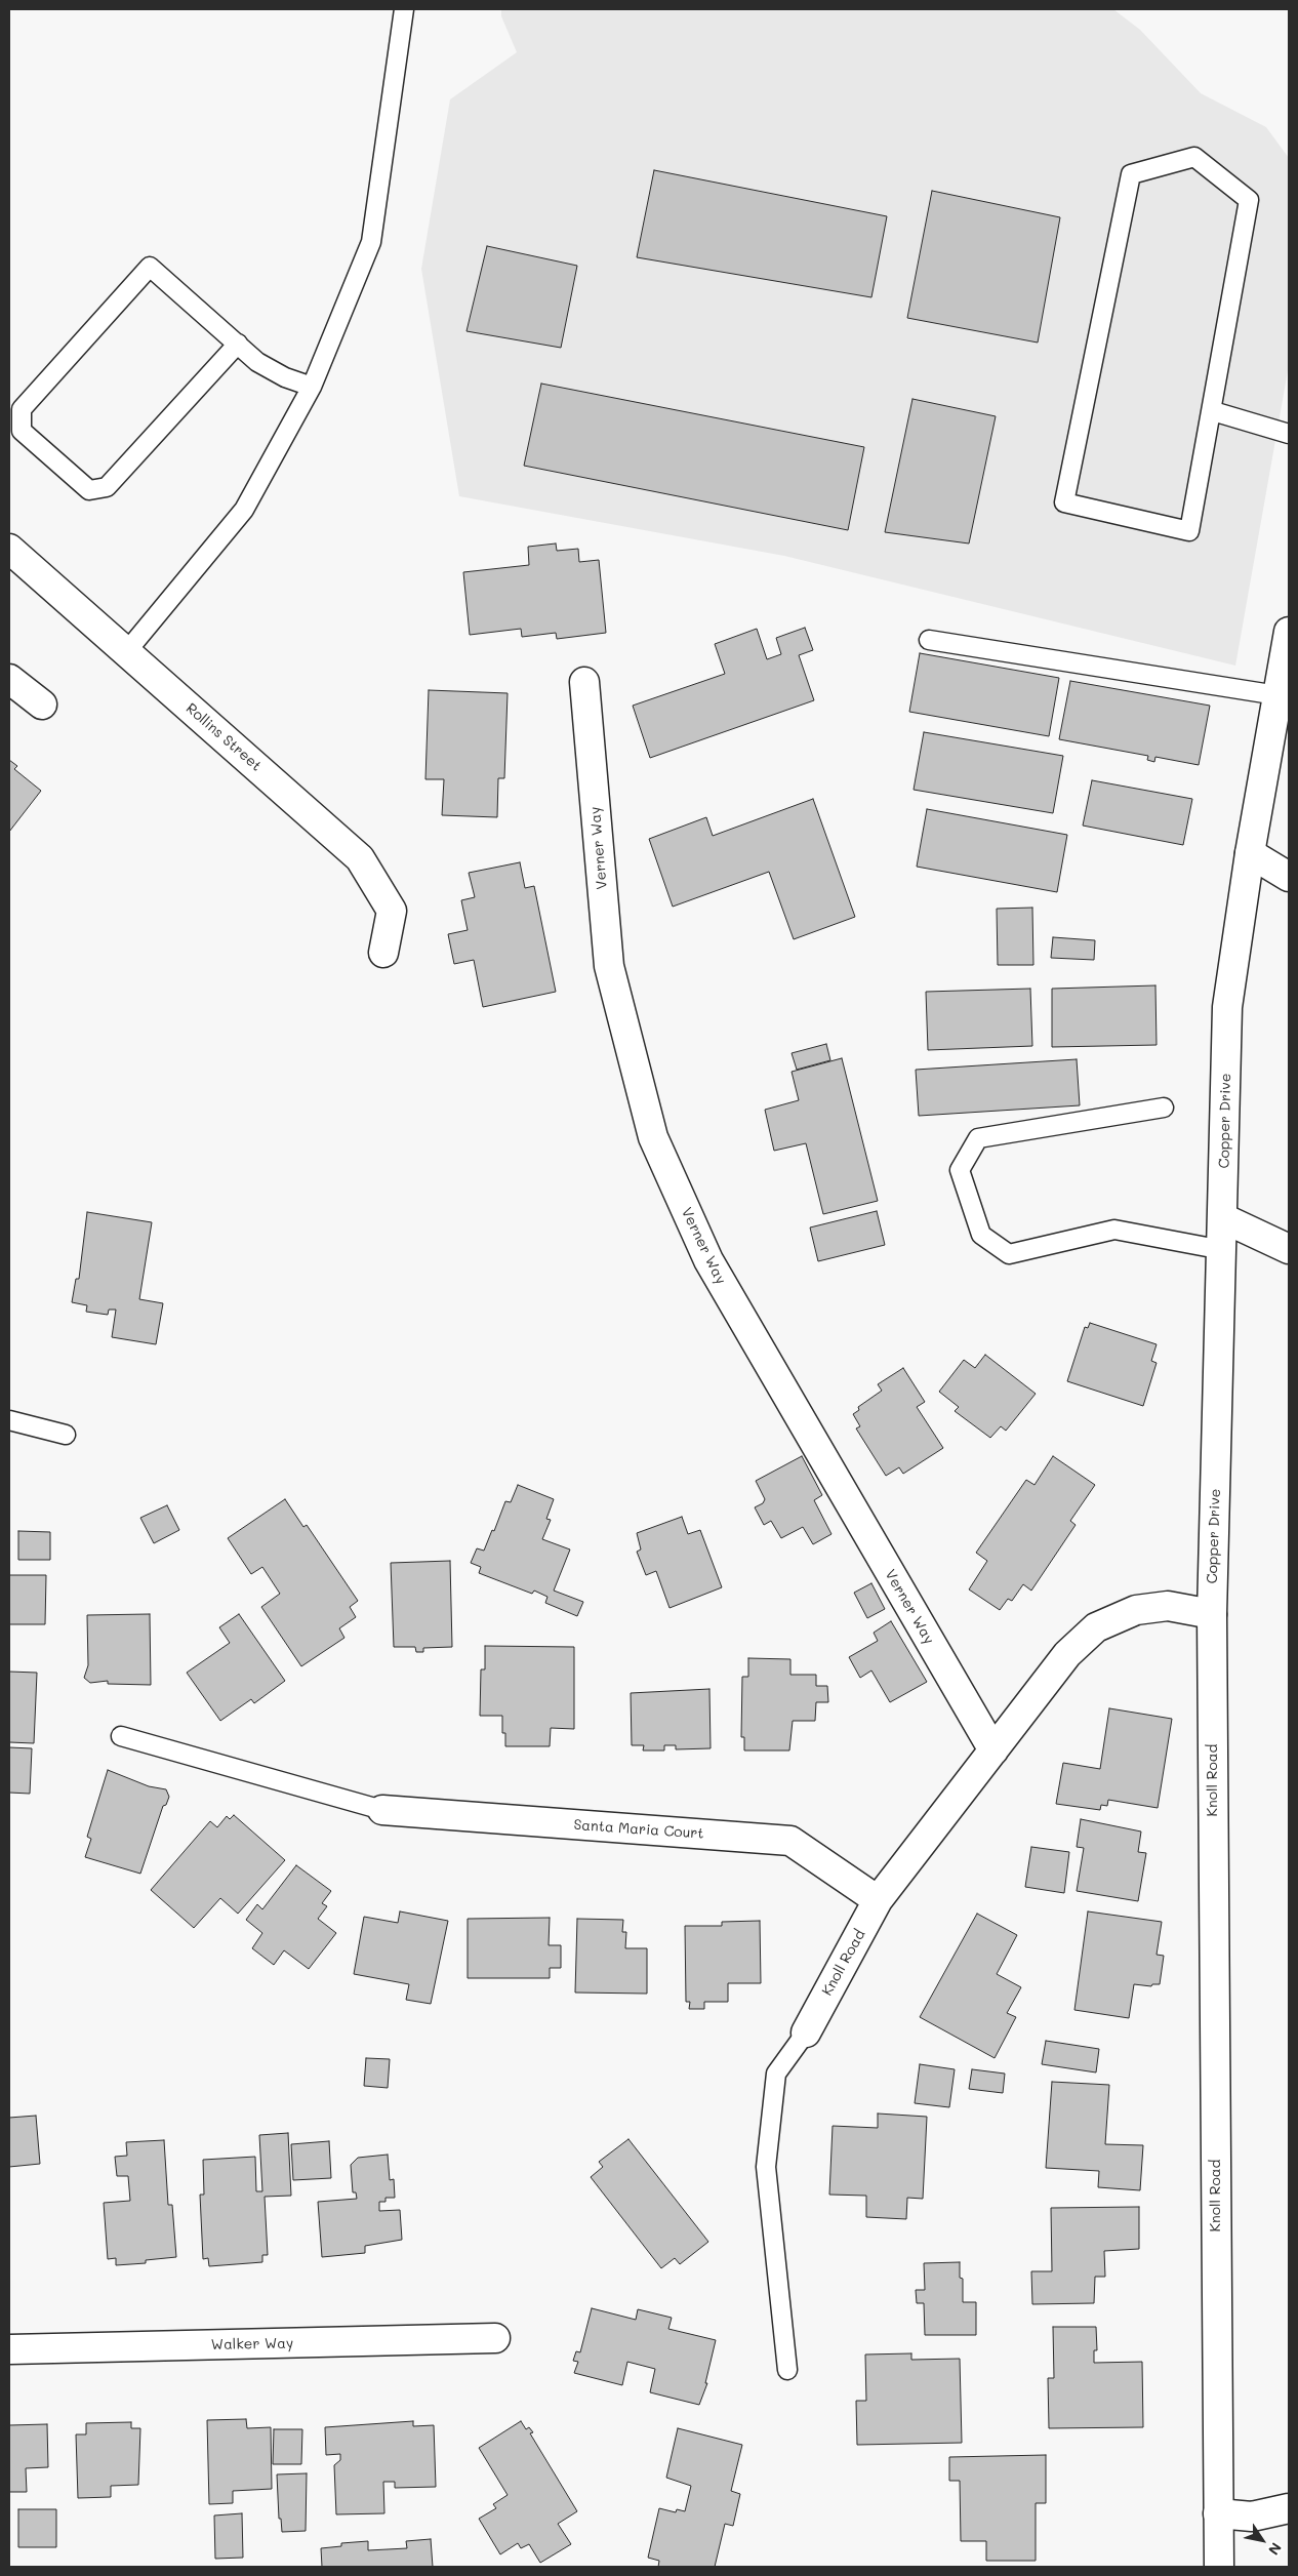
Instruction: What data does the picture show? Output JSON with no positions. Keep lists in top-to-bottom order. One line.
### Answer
{"streets":{"street":["Rollins Street","Verner Way","Copper Drive","Knoll Road","Santa Maria Court","Walker Way"]},"crossings":[["Verner Way","Knoll Road"],["Copper Drive","Knoll Road"],["Knoll Road","Santa Maria Court"]],"north":"bottom right"}
